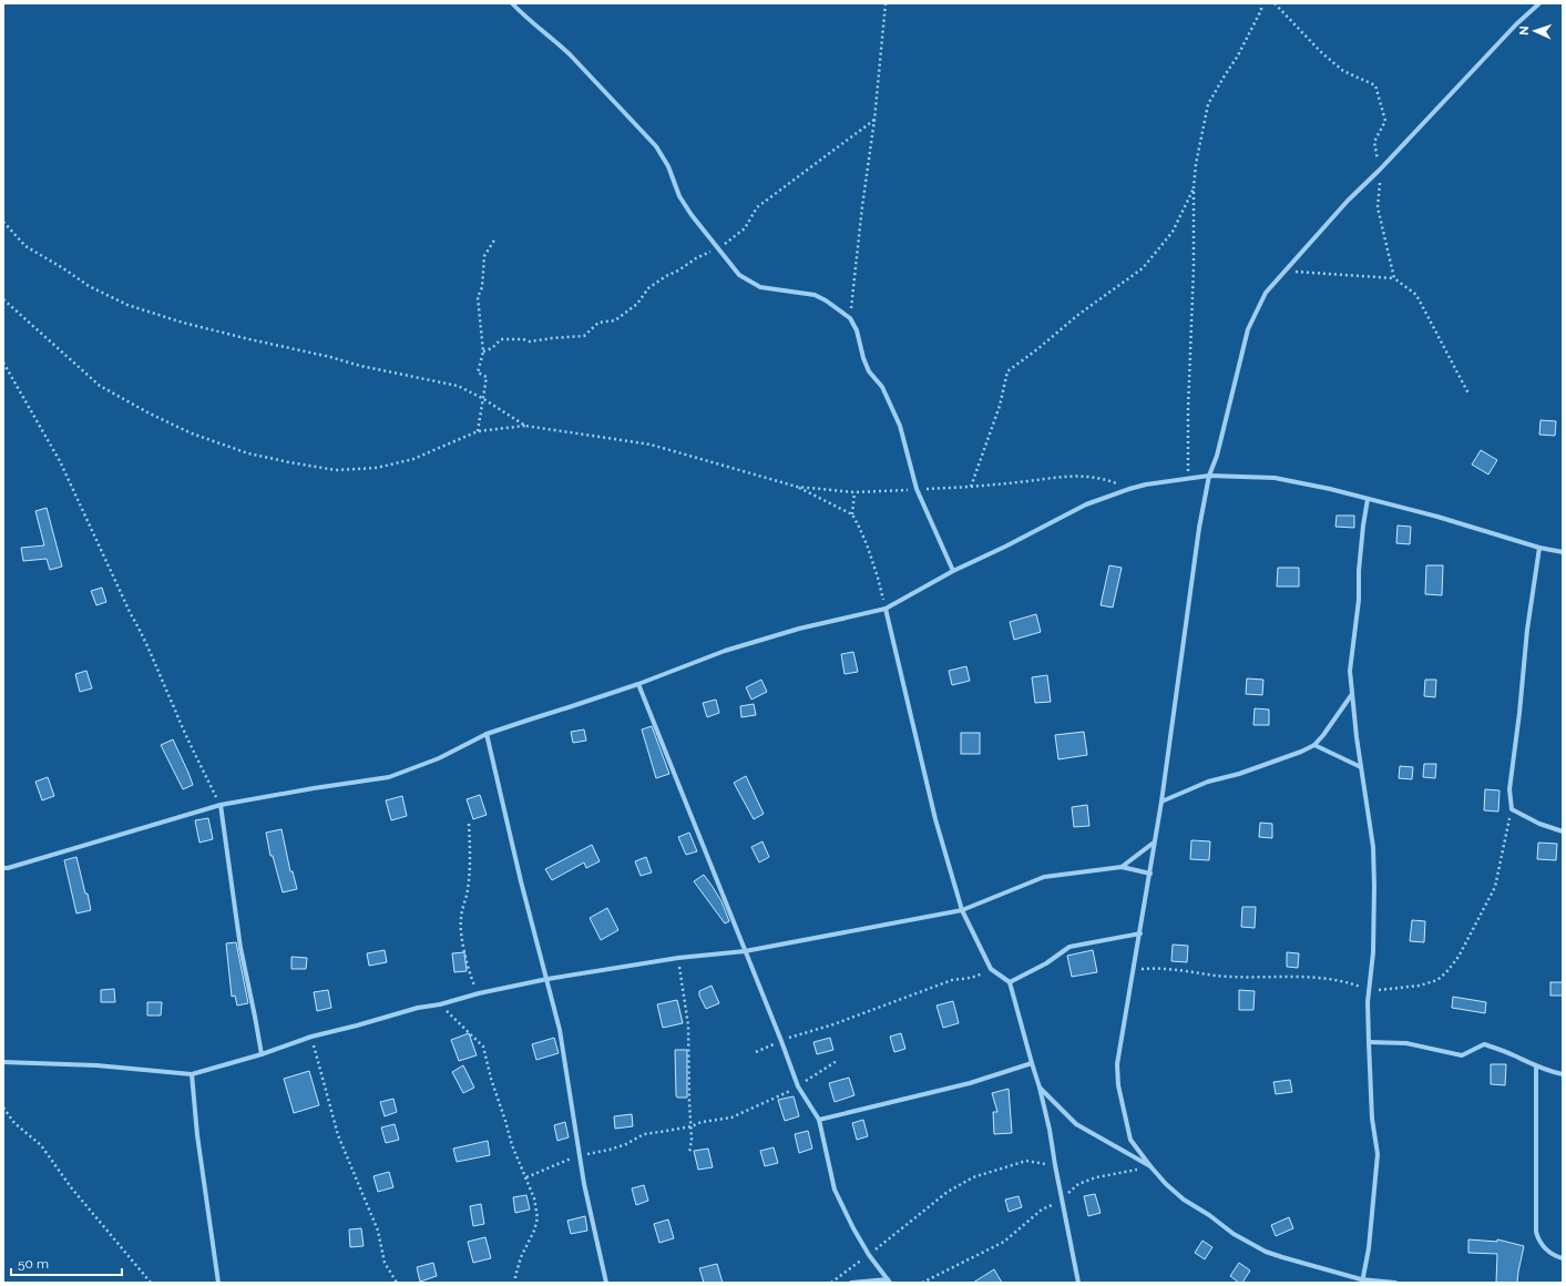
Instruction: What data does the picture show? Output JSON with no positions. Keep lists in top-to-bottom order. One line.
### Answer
{"scale_bar":"50 m","north":"left"}
